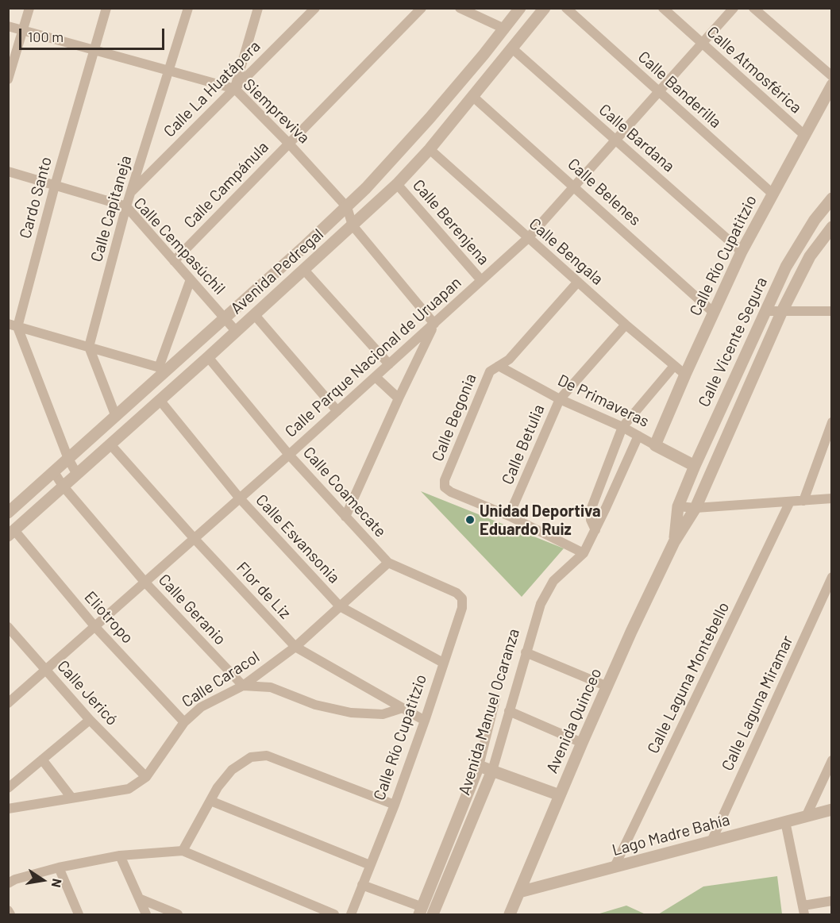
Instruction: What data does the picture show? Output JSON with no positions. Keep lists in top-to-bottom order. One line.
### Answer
{"streets":{"street":["Calle Atmosférica","Calle La Huatápera","Calle Banderilla","Siempreviva","Calle Bardana","Calle Campánula","Calle Belenes","Cardo Santo","Calle Capitaneja","Calle Berenjena","Calle Cempasúchil","Calle Bengala","Calle Río Cupatitzio","Avenida Pedregal","Calle Vicente Segura","Calle Parque Nacional de Uruapan","De Primaveras","Calle Begonia","Calle Betulia","Calle Coamecate","Calle Esvansonia","Flor de Liz","Calle Geranio","Eliotropo","Calle Laguna Montebello","Calle Caracol","Calle Jericó","Calle Laguna Miramar","Avenida Manuel Ocaranza","Avenida Quinceo","Lago Madre Bahía"]},"crossings":[["Calle Atmosférica","Calle Río Cupatitzio"],["Calle Atmosférica","Calle Parque Nacional de Uruapan"],["Calle La Huatápera","Siempreviva"],["Calle La Huatápera","Calle Capitaneja"],["Calle Banderilla","Calle Río Cupatitzio"],["Calle Banderilla","Calle Parque Nacional de Uruapan"],["Siempreviva","Calle Campánula"],["Siempreviva","Cardo Santo"],["Siempreviva","Calle Capitaneja"],["Siempreviva","Avenida Pedregal"],["Calle Bardana","Calle Río Cupatitzio"],["Calle Bardana","Avenida Pedregal"],["Calle Bardana","Calle Parque Nacional de Uruapan"],["Calle Campánula","Calle Cempasúchil"],["Calle Belenes","Calle Río Cupatitzio"],["Calle Belenes","Avenida Pedregal"],["Calle Belenes","Calle Parque Nacional de Uruapan"],["Cardo Santo","Calle Cempasúchil"],["Calle Capitaneja","Calle Cempasúchil"],["Calle Berenjena","Avenida Pedregal"],["Calle Berenjena","Calle Parque Nacional de Uruapan"],["Calle Cempasúchil","Avenida Pedregal"],["Calle Bengala","Calle Río Cupatitzio"],["Calle Bengala","Avenida Pedregal"],["Calle Bengala","Calle Parque Nacional de Uruapan"],["Calle Bengala","Calle Begonia"],["Calle Bengala","Calle Betulia"],["Calle Río Cupatitzio","De Primaveras"],["Calle Río Cupatitzio","Calle Coamecate"],["Calle Río Cupatitzio","Calle Esvansonia"],["Calle Río Cupatitzio","Flor de Liz"],["Avenida Pedregal","Calle Coamecate"],["Avenida Pedregal","Calle Esvansonia"],["Avenida Pedregal","Flor de Liz"],["Avenida Pedregal","Calle Geranio"],["Avenida Pedregal","Eliotropo"],["Calle Vicente Segura","De Primaveras"],["Calle Vicente Segura","Avenida Quinceo"],["Calle Parque Nacional de Uruapan","Calle Coamecate"],["Calle Parque Nacional de Uruapan","Calle Esvansonia"],["Calle Parque Nacional de Uruapan","Flor de Liz"],["Calle Parque Nacional de Uruapan","Calle Geranio"],["Calle Parque Nacional de Uruapan","Eliotropo"],["Calle Parque Nacional de Uruapan","Calle Jericó"],["De Primaveras","Calle Begonia"],["De Primaveras","Calle Betulia"],["De Primaveras","Avenida Manuel Ocaranza"],["Calle Begonia","Calle Betulia"],["Calle Coamecate","Calle Caracol"],["Calle Esvansonia","Calle Caracol"],["Flor de Liz","Calle Caracol"],["Calle Geranio","Calle Caracol"],["Eliotropo","Calle Caracol"],["Calle Laguna Montebello","Lago Madre Bahía"],["Calle Caracol","Calle Jericó"],["Calle Laguna Miramar","Lago Madre Bahía"],["Avenida Quinceo","Lago Madre Bahía"]],"places":["Unidad Deportiva Eduardo Ruiz"],"scale_bar":"100 m","north":"right"}
